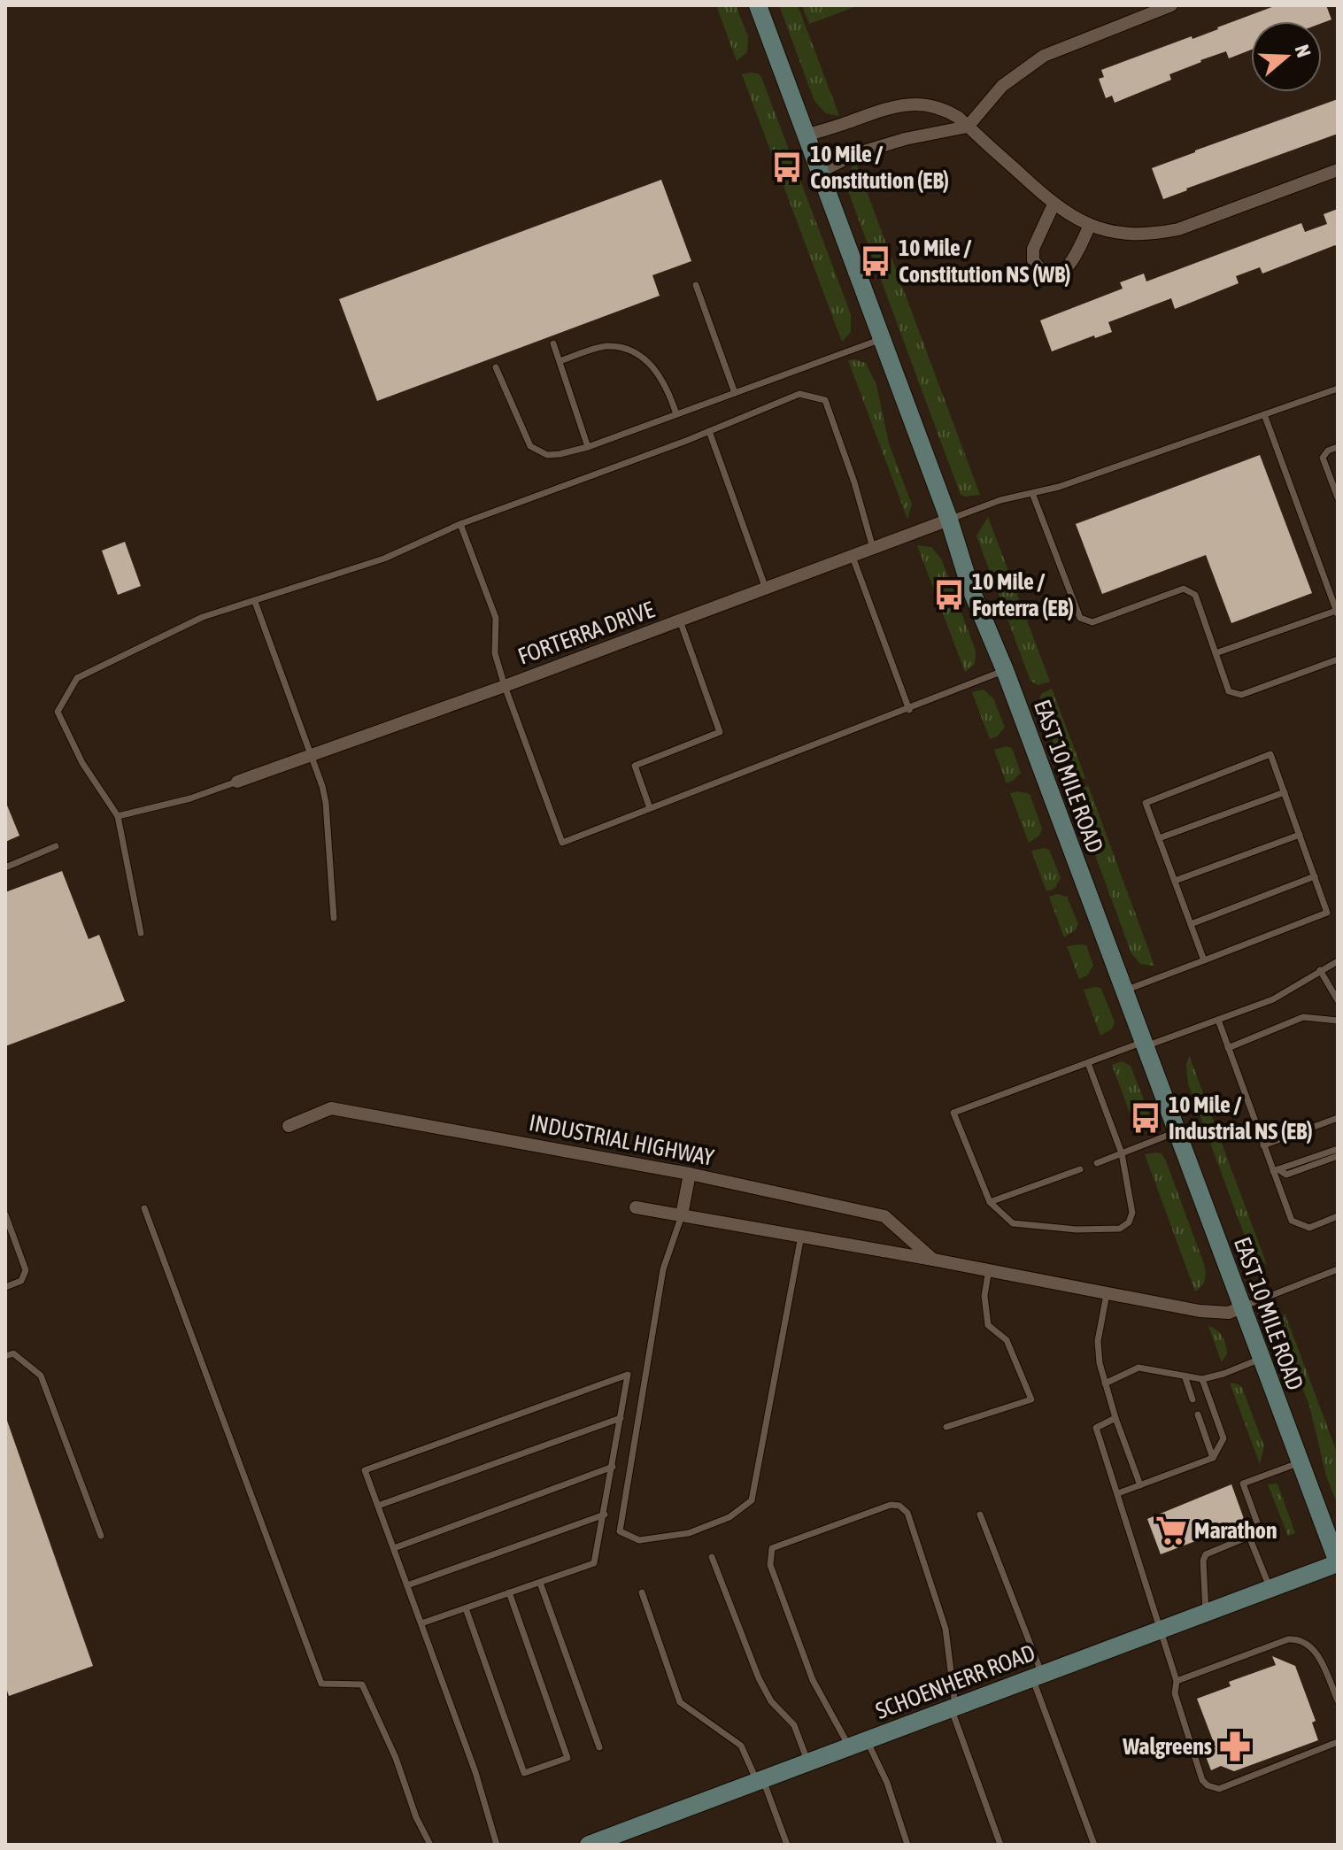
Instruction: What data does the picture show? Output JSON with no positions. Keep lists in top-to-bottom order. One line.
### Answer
{"streets":{"main road":["EAST 10 MILE ROAD","SCHOENHERR ROAD"],"street":["FORTERRA DRIVE","INDUSTRIAL HIGHWAY"]},"crossings":[["FORTERRA DRIVE","EAST 10 MILE ROAD"],["EAST 10 MILE ROAD","SCHOENHERR ROAD"]],"places":{"bus stop":["10 Mile / Constitution (EB)","10 Mile / Constitution NS (WB)","10 Mile / Forterra (EB)","10 Mile / Industrial NS (EB)"],"supermarket":["Marathon"],"pharmacy":["Walgreens"]},"north":"right"}
